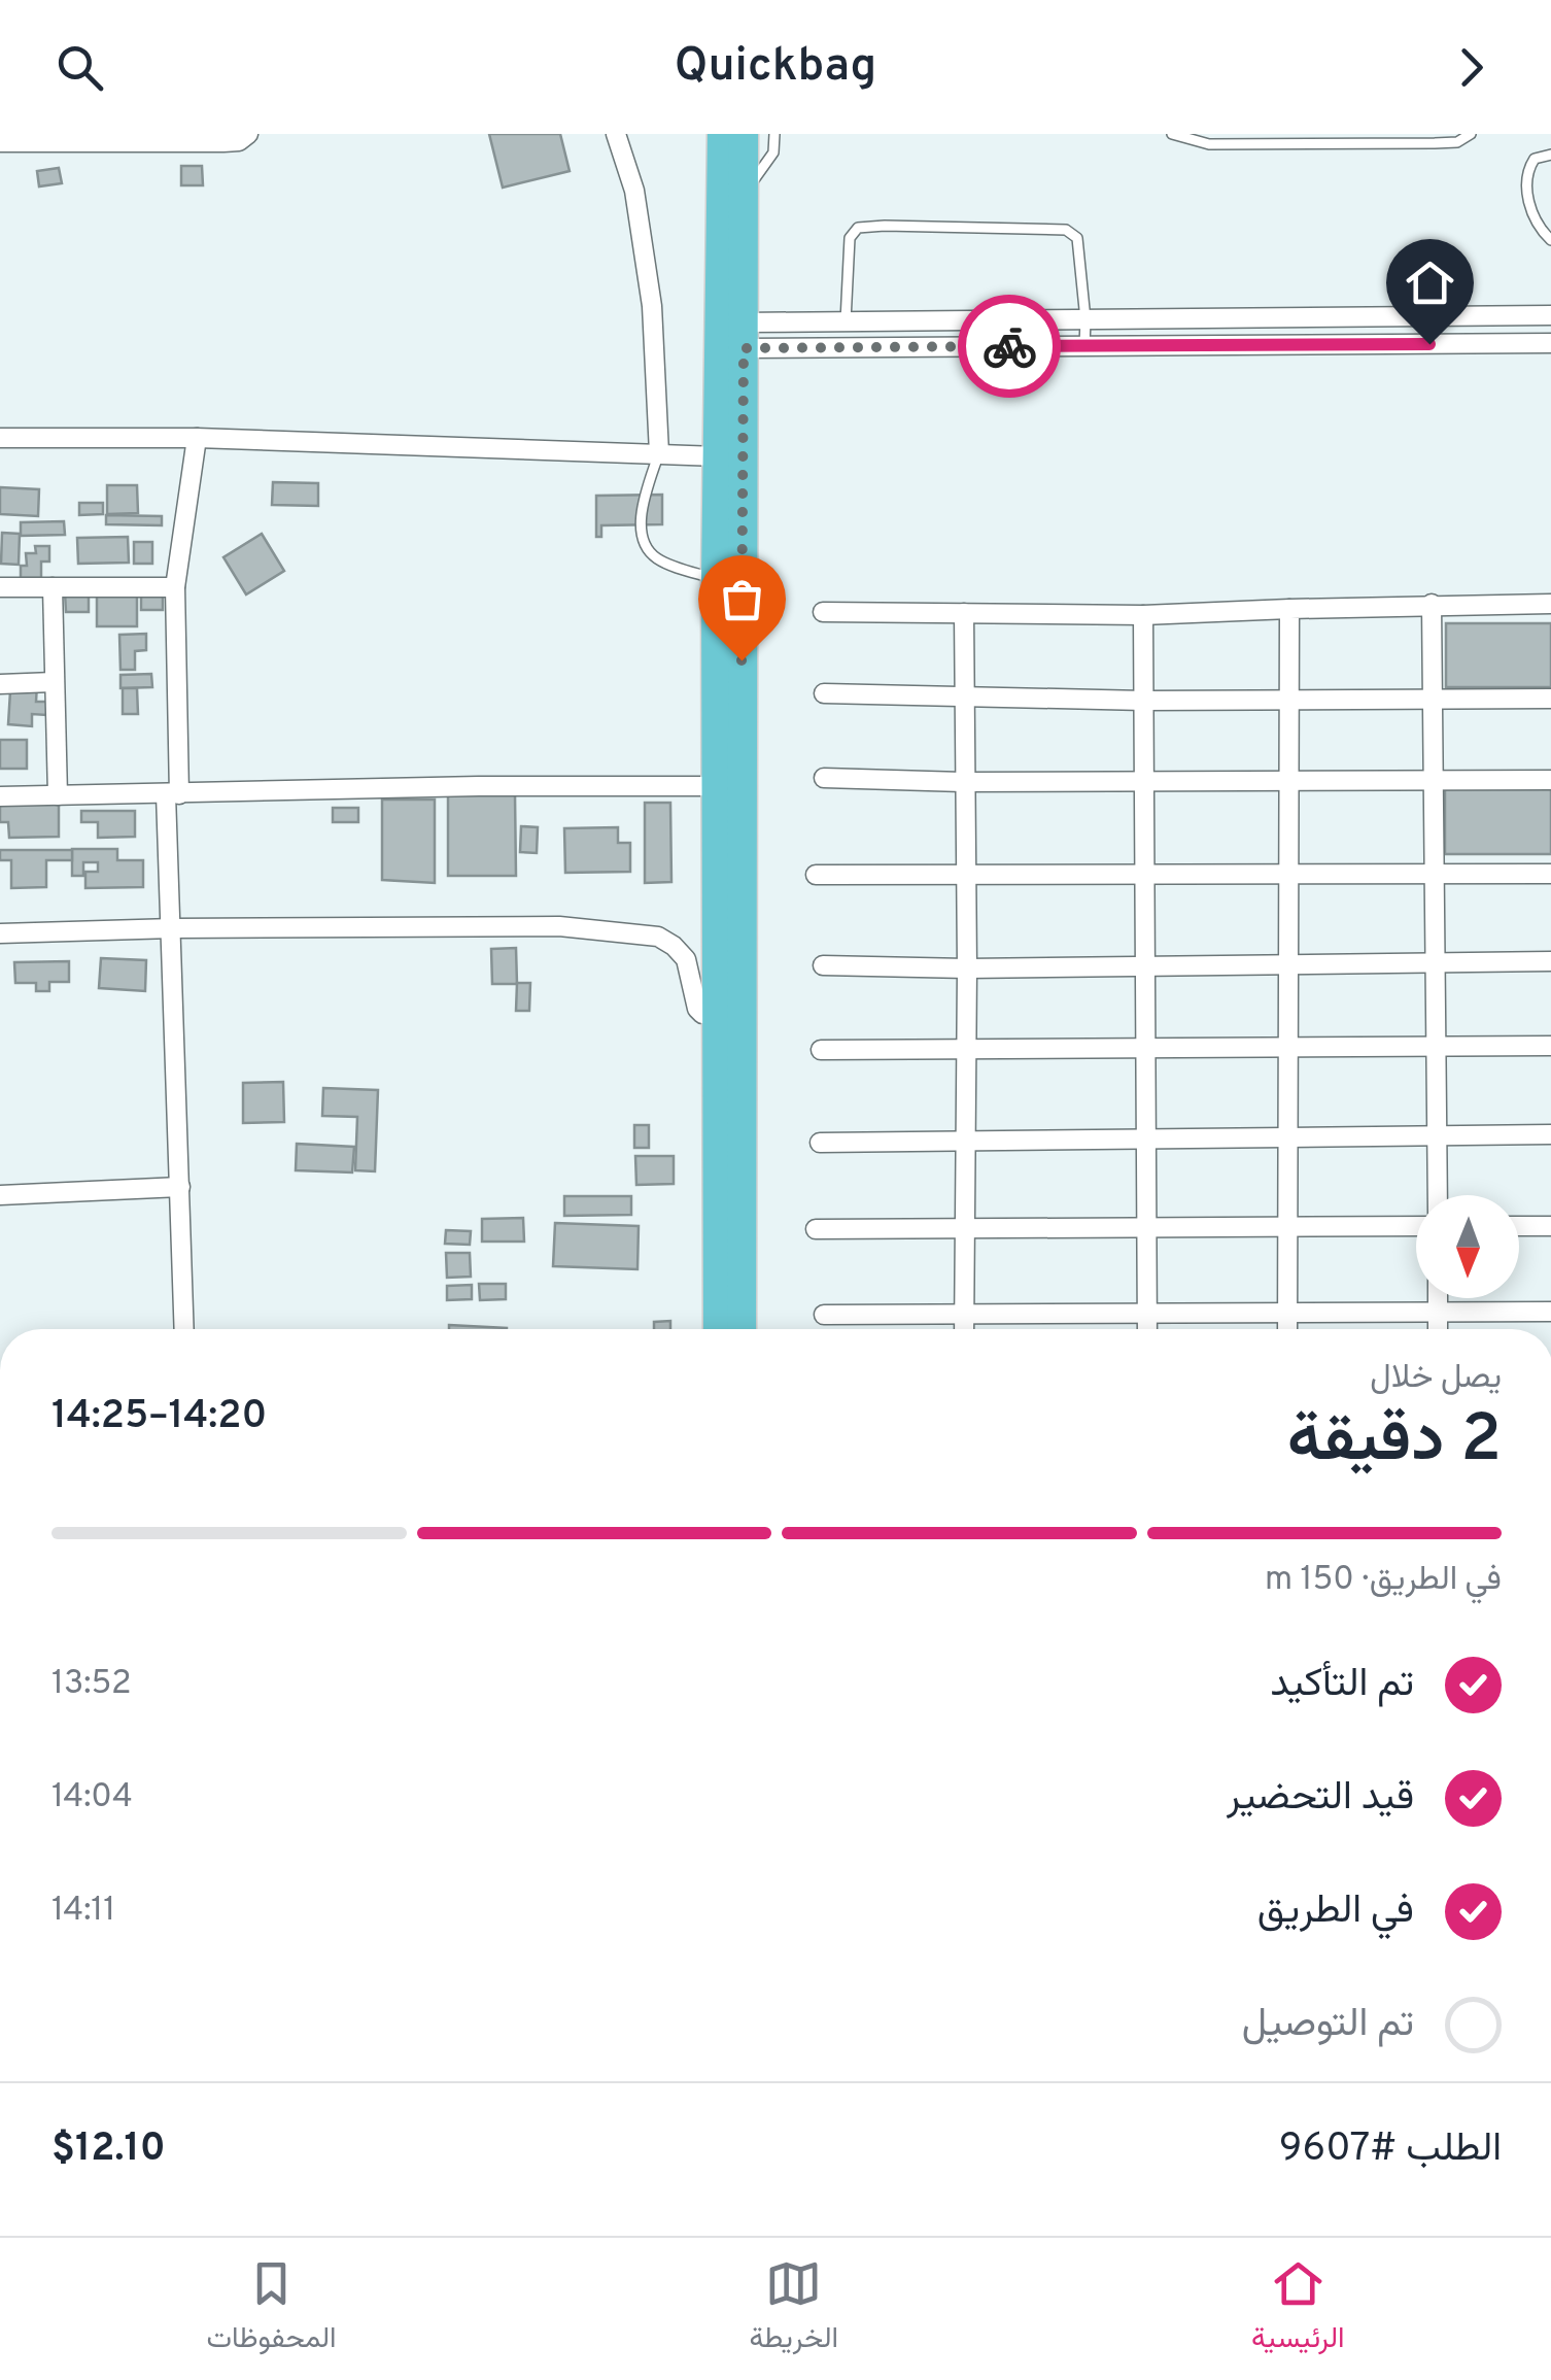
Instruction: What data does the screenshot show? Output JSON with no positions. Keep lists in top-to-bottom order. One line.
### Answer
{"north":"bottom","page":{"header":"Quickbag","heading":["2 دقيقة","يصل خلال","14:20–14:25"],"panel":["الطلب #9607","$12.10"],"bar":"في الطريق · 150 m","list":[["تم التأكيد","13:52"],["قيد التحضير","14:04"],["في الطريق","14:11"],"تم التوصيل"],"tabs":["الرئيسية","الخريطة","المحفوظات"]}}
